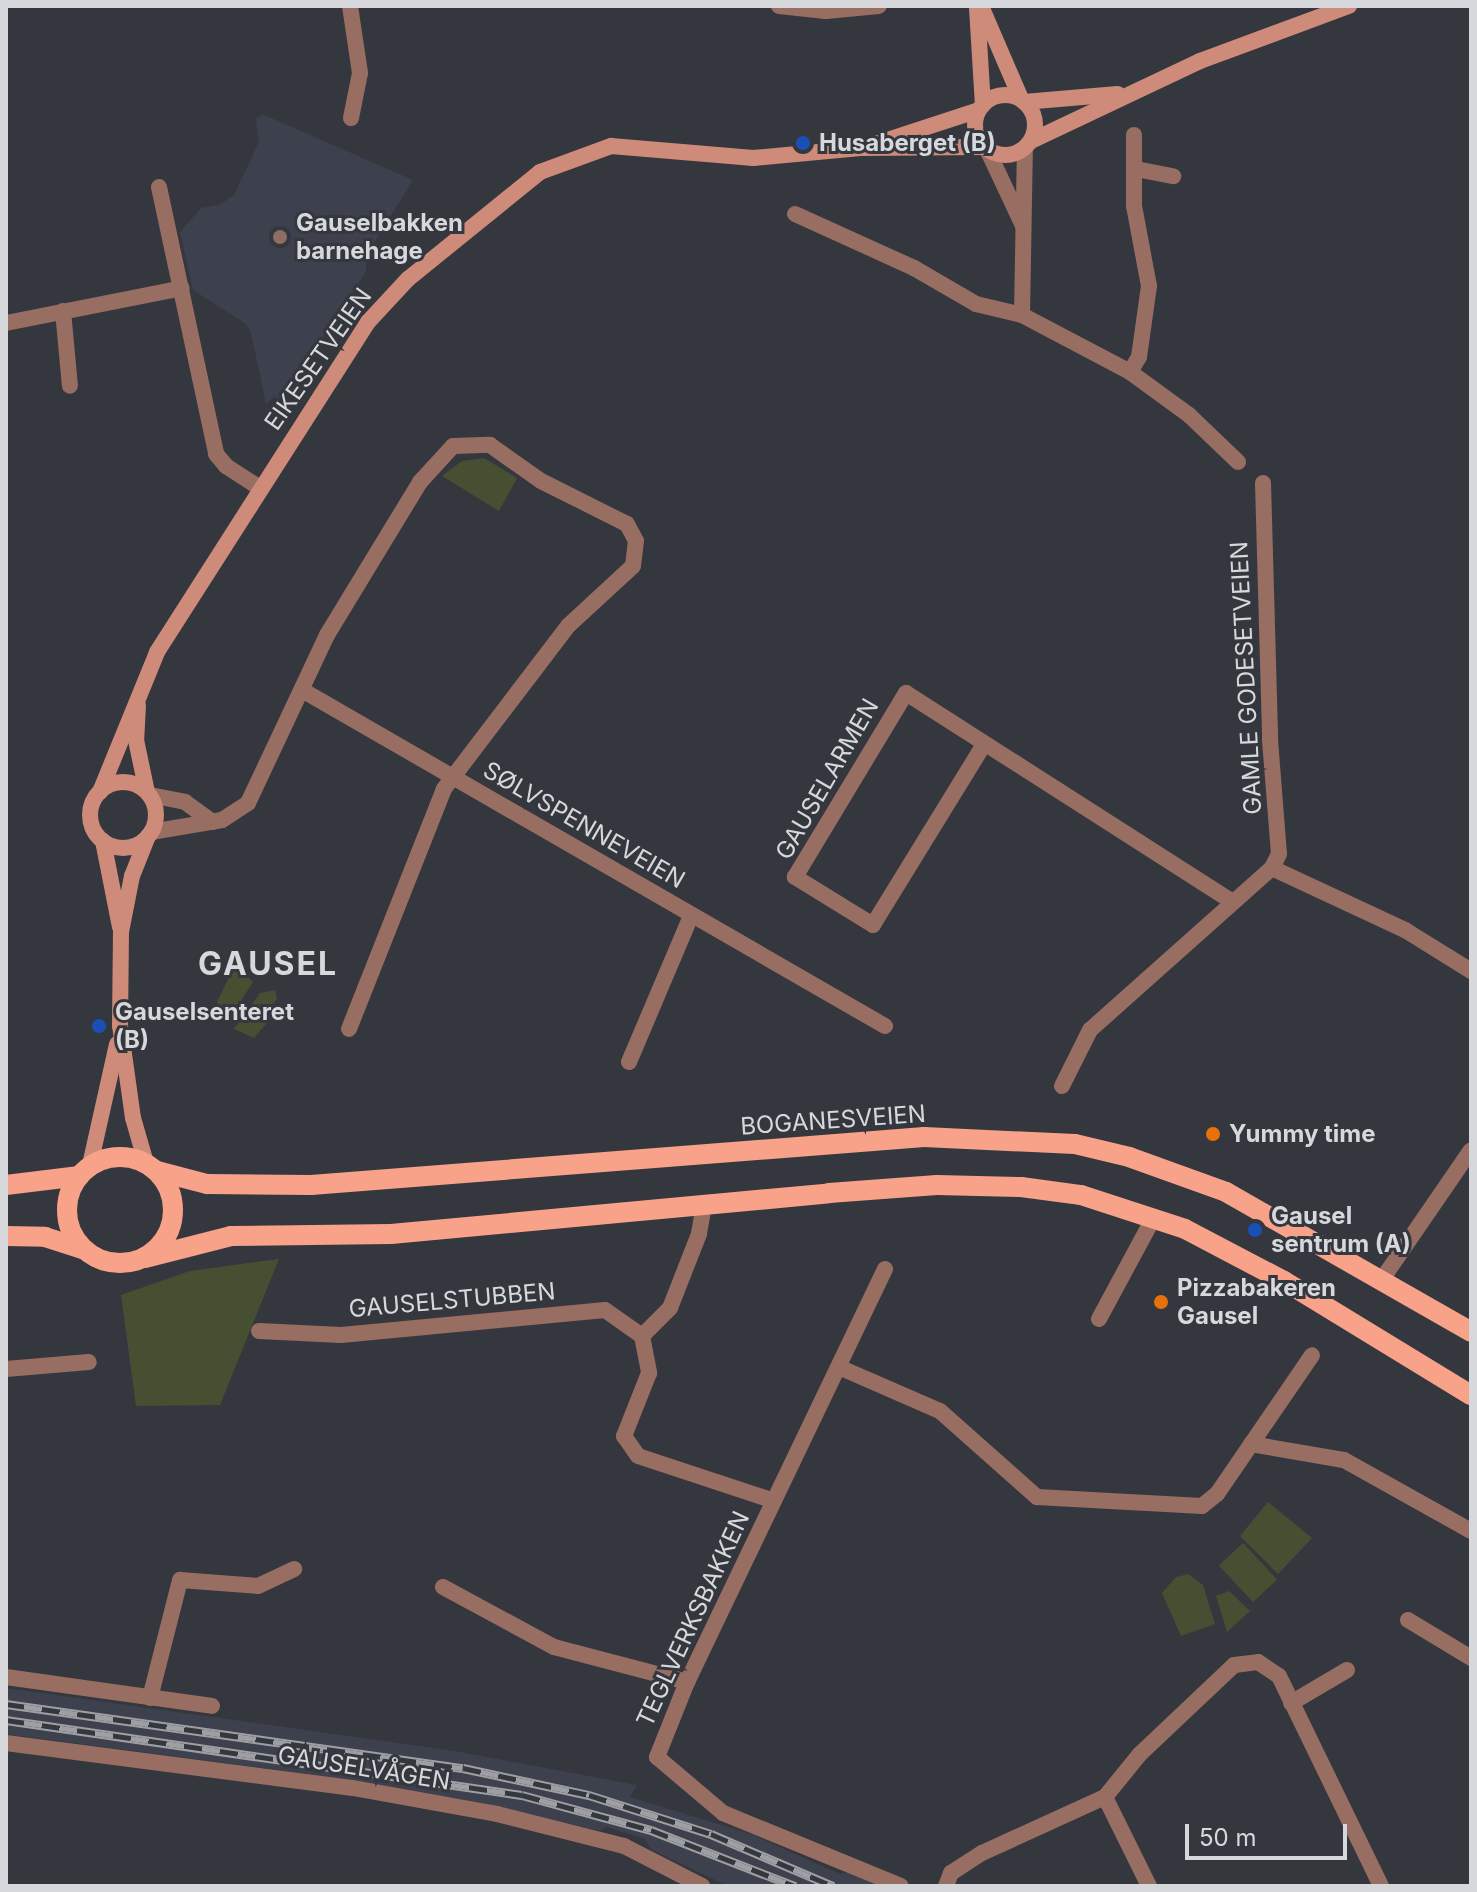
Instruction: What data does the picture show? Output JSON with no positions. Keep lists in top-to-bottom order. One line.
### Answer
{"streets":{"main road":["EIKESETVEIEN","BOGANESVEIEN"],"street":["GAMLE GODESETVEIEN","GAUSELARMEN","SØLVSPENNEVEIEN","GAUSELSTUBBEN","TEGLVERKSBAKKEN","GAUSELVÅGEN"]},"crossings":[["GAUSELSTUBBEN","TEGLVERKSBAKKEN"]],"districts":["GAUSEL"],"places":["Husaberget (B)","Gauselbakken barnehage","Gauselsenteret (B)","Yummy time","Gausel sentrum (A)","Pizzabakeren Gausel"],"scale_bar":"50 m"}
